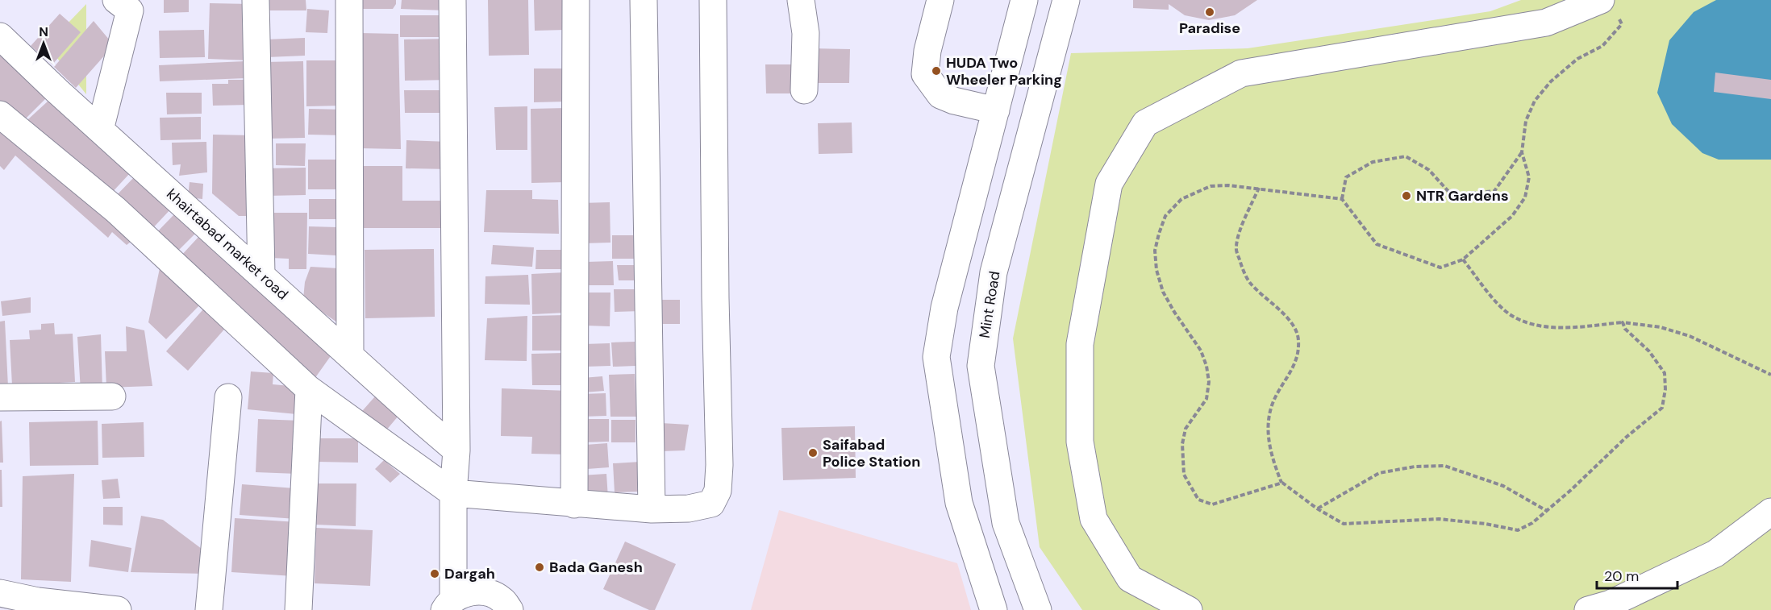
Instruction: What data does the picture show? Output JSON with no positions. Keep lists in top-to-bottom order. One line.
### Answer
{"streets":{"street":["khairtabad market road","Mint Road"]},"places":["Paradise","HUDA Two Wheeler Parking","NTR Gardens","Saifabad Police Station","Bada Ganesh","Dargah"],"scale_bar":"20 m","north":"top"}
